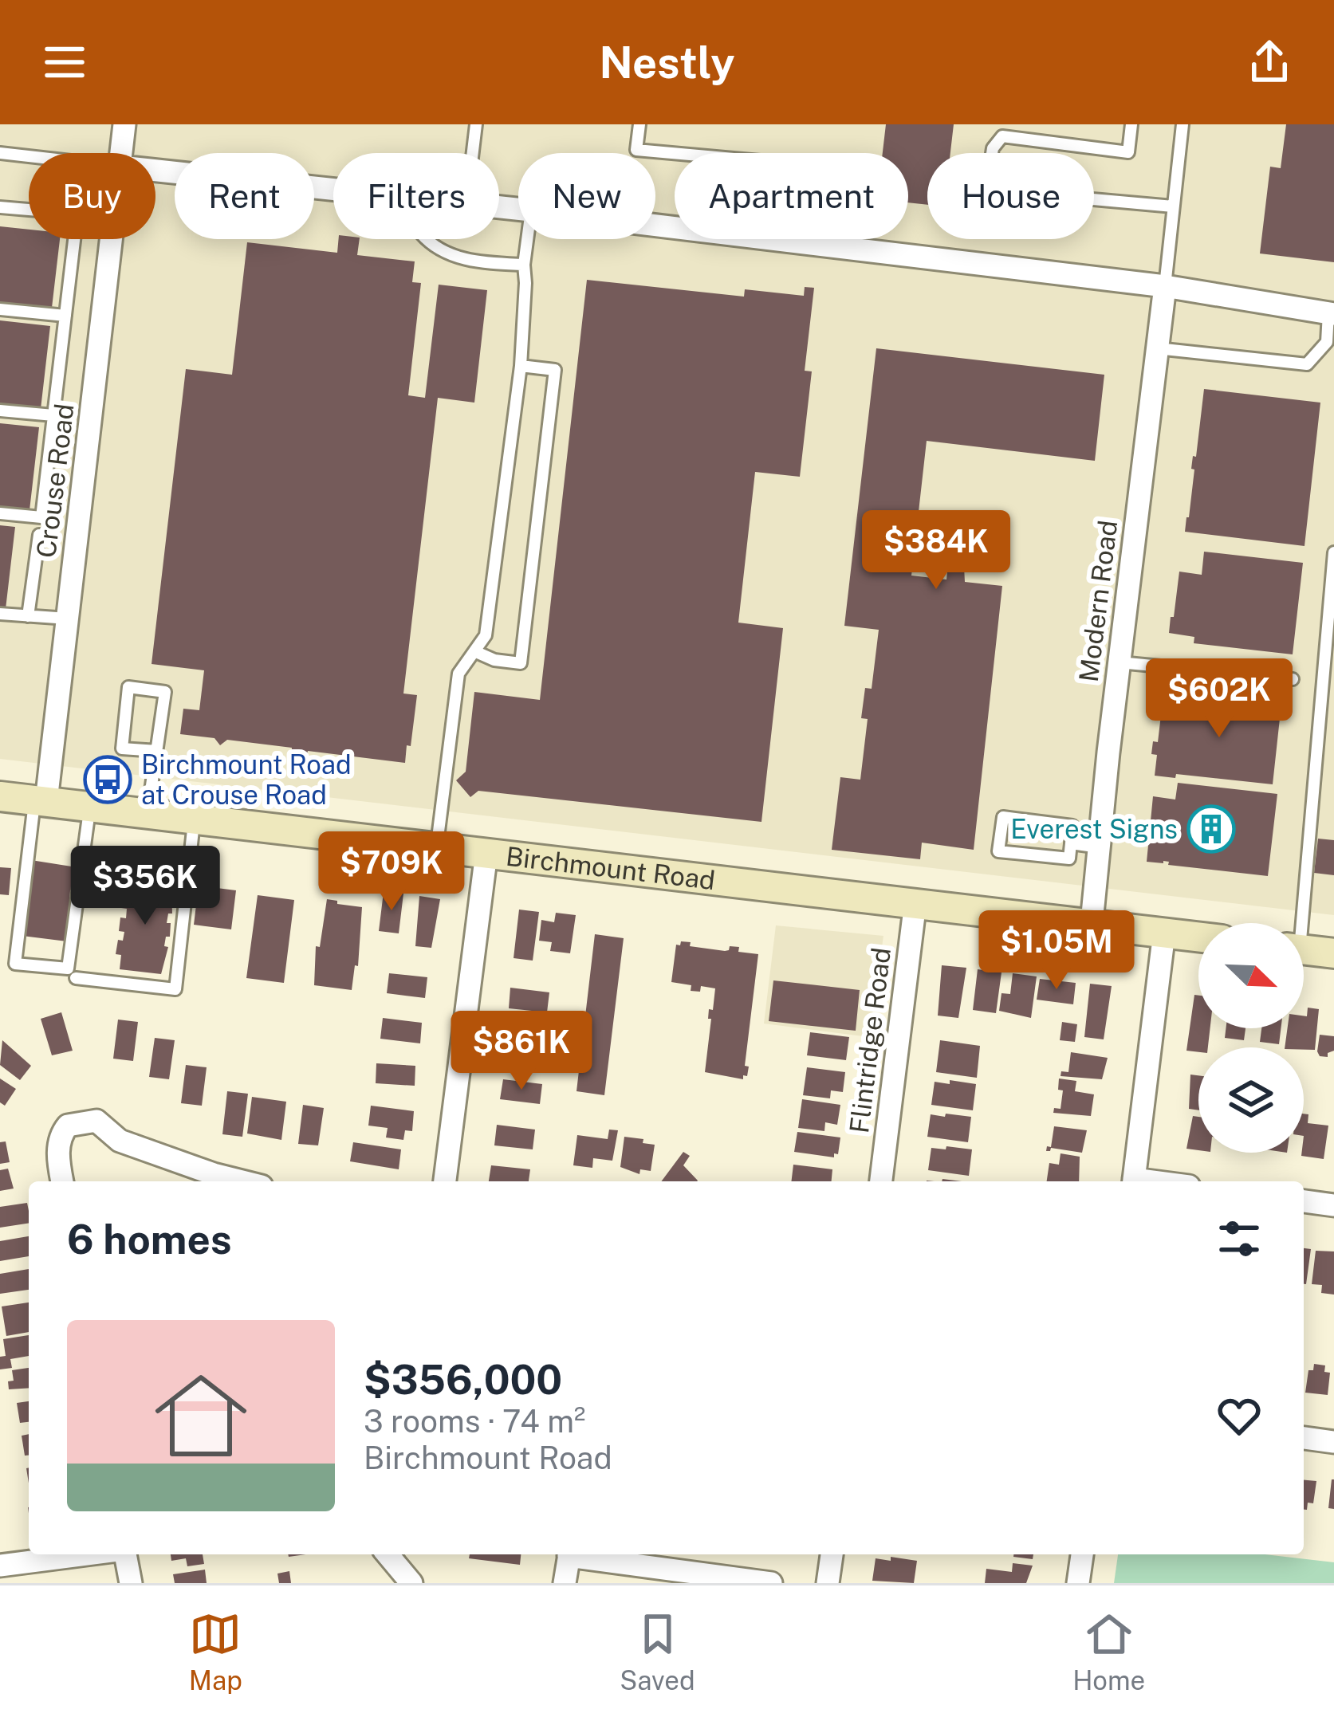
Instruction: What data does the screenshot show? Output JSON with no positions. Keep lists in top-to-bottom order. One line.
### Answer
{"streets":{"main road":["Birchmount Road"],"street":["Crouse Road","Modern Road","Flintridge Road"]},"crossings":[["Crouse Road","Birchmount Road"],["Modern Road","Birchmount Road"],["Birchmount Road","Flintridge Road"]],"places":{"bus stop":["Birchmount Road at Crouse Road"],"building":["Everest Signs"]},"north":"bottom right","page":{"header":"Nestly","chip":["Buy","Rent","Filters","New","Apartment","House"],"price":["$384K","$602K","$709K","$356K","$1.05M","$861K"],"heading":"6 homes","list":[{"name":"$356,000","note":"3 rooms · 74 m² · Birchmount Road"}],"tabs":["Map","Saved","Home"]}}
